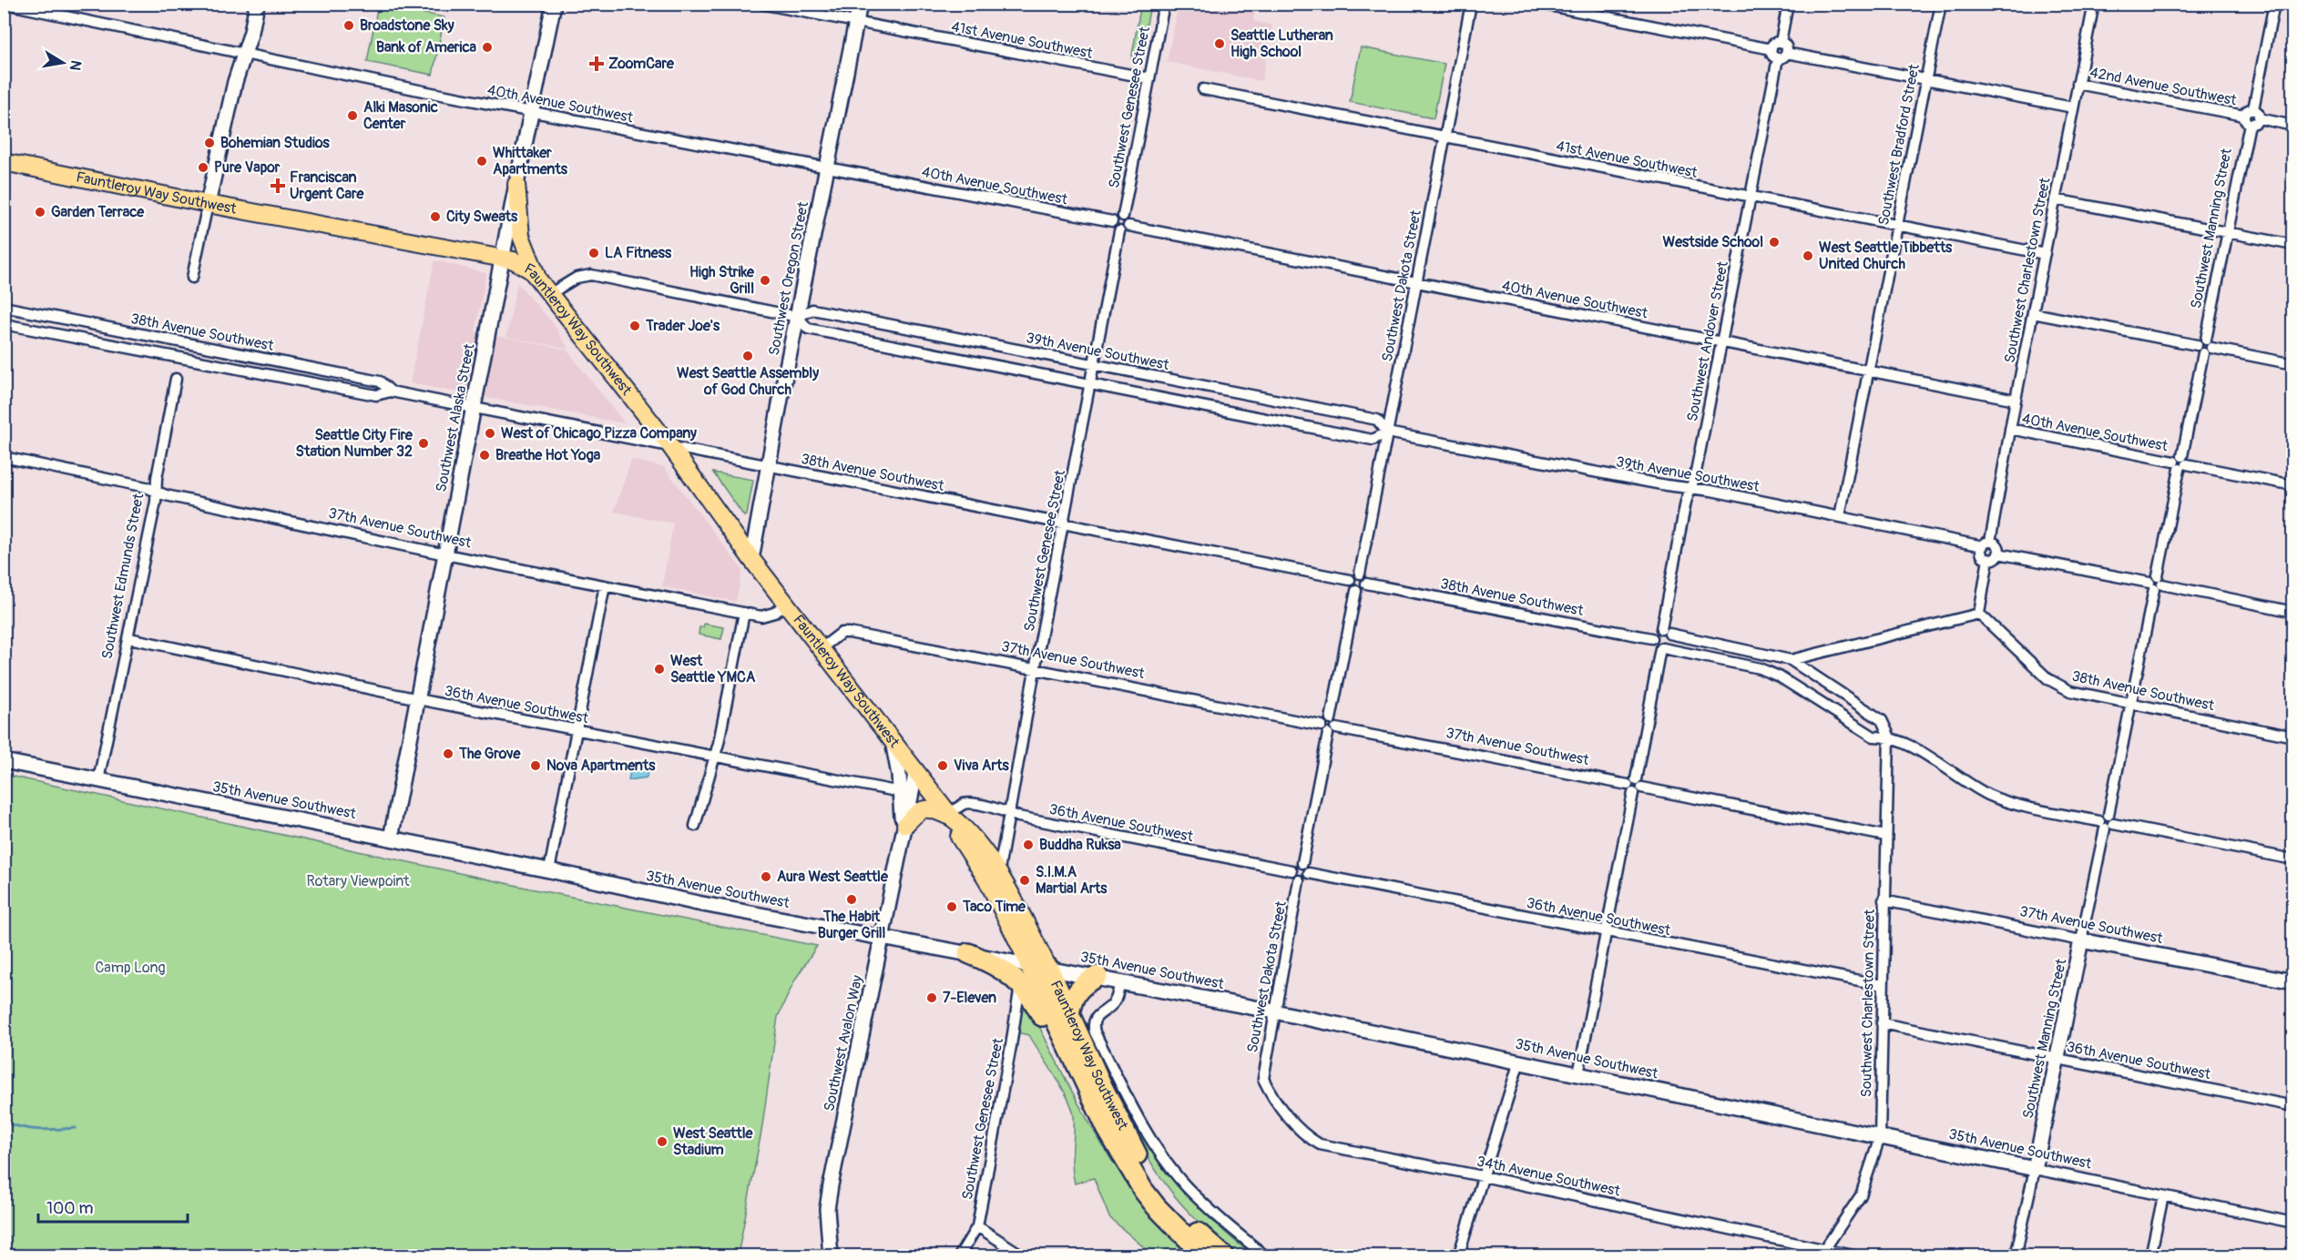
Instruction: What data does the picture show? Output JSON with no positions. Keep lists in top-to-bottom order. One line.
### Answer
{"streets":{"highway":["Fauntleroy Way Southwest"],"street":["41st Avenue Southwest","42nd Avenue Southwest","40th Avenue Southwest","Southwest Genesee Street","Southwest Bradford Street","Southwest Manning Street","Southwest Charlestown Street","Southwest Oregon Street","Southwest Dakota Street","38th Avenue Southwest","Southwest Andover Street","39th Avenue Southwest","Southwest Alaska Street","37th Avenue Southwest","Southwest Edmunds Street","36th Avenue Southwest","35th Avenue Southwest","Southwest Avalon Way","34th Avenue Southwest"]},"crossings":[["41st Avenue Southwest","Southwest Genesee Street"],["41st Avenue Southwest","Southwest Bradford Street"],["41st Avenue Southwest","Southwest Charlestown Street"],["41st Avenue Southwest","Southwest Oregon Street"],["41st Avenue Southwest","Southwest Dakota Street"],["41st Avenue Southwest","Southwest Andover Street"],["42nd Avenue Southwest","Southwest Manning Street"],["42nd Avenue Southwest","Southwest Charlestown Street"],["40th Avenue Southwest","Southwest Genesee Street"],["40th Avenue Southwest","Southwest Bradford Street"],["40th Avenue Southwest","Southwest Manning Street"],["40th Avenue Southwest","Southwest Charlestown Street"],["40th Avenue Southwest","Southwest Oregon Street"],["40th Avenue Southwest","Southwest Dakota Street"],["40th Avenue Southwest","Southwest Andover Street"],["40th Avenue Southwest","Southwest Alaska Street"],["Southwest Genesee Street","Fauntleroy Way Southwest"],["Southwest Genesee Street","38th Avenue Southwest"],["Southwest Genesee Street","39th Avenue Southwest"],["Southwest Genesee Street","37th Avenue Southwest"],["Southwest Genesee Street","36th Avenue Southwest"],["Southwest Bradford Street","39th Avenue Southwest"],["Fauntleroy Way Southwest","Southwest Oregon Street"],["Fauntleroy Way Southwest","38th Avenue Southwest"],["Fauntleroy Way Southwest","39th Avenue Southwest"],["Fauntleroy Way Southwest","Southwest Alaska Street"],["Fauntleroy Way Southwest","37th Avenue Southwest"],["Fauntleroy Way Southwest","36th Avenue Southwest"],["Fauntleroy Way Southwest","35th Avenue Southwest"],["Fauntleroy Way Southwest","Southwest Avalon Way"],["Southwest Manning Street","38th Avenue Southwest"],["Southwest Manning Street","37th Avenue Southwest"],["Southwest Manning Street","36th Avenue Southwest"],["Southwest Manning Street","35th Avenue Southwest"],["Southwest Charlestown Street","39th Avenue Southwest"],["Southwest Charlestown Street","37th Avenue Southwest"],["Southwest Charlestown Street","36th Avenue Southwest"],["Southwest Charlestown Street","35th Avenue Southwest"],["Southwest Charlestown Street","34th Avenue Southwest"],["Southwest Oregon Street","38th Avenue Southwest"],["Southwest Oregon Street","39th Avenue Southwest"],["Southwest Dakota Street","38th Avenue Southwest"],["Southwest Dakota Street","39th Avenue Southwest"],["Southwest Dakota Street","36th Avenue Southwest"],["Southwest Dakota Street","35th Avenue Southwest"],["Southwest Dakota Street","34th Avenue Southwest"],["38th Avenue Southwest","Southwest Andover Street"],["38th Avenue Southwest","Southwest Alaska Street"],["Southwest Andover Street","39th Avenue Southwest"],["Southwest Alaska Street","37th Avenue Southwest"],["Southwest Alaska Street","36th Avenue Southwest"],["Southwest Alaska Street","35th Avenue Southwest"],["37th Avenue Southwest","Southwest Edmunds Street"],["Southwest Edmunds Street","36th Avenue Southwest"],["Southwest Edmunds Street","35th Avenue Southwest"],["36th Avenue Southwest","Southwest Avalon Way"],["35th Avenue Southwest","Southwest Avalon Way"]],"parks":["Rotary Viewpoint","Camp Long"],"places":{"other":["Broadstone Sky","Seattle Lutheran High School","Bank of America","Alki Masonic Center","Bohemian Studios","Whittaker Apartments","Pure Vapor","Garden Terrace","City Sweats","Westside School","LA Fitness","West Seattle Tibbetts United Church","High Strike Grill","Trader Joe's","West Seattle Assembly of God Church","West of Chicago Pizza Company","Seattle City Fire Station Number 32","Breathe Hot Yoga","West Seattle YMCA","The Grove","Nova Apartments","Viva Arts","Buddha Ruksa","Aura West Seattle","S.I.M.A Martial Arts","The Habit Burger Grill","Taco Time","7-Eleven","West Seattle Stadium"],"health":["ZoomCare","Franciscan Urgent Care"]},"scale_bar":"100 m","north":"right"}
